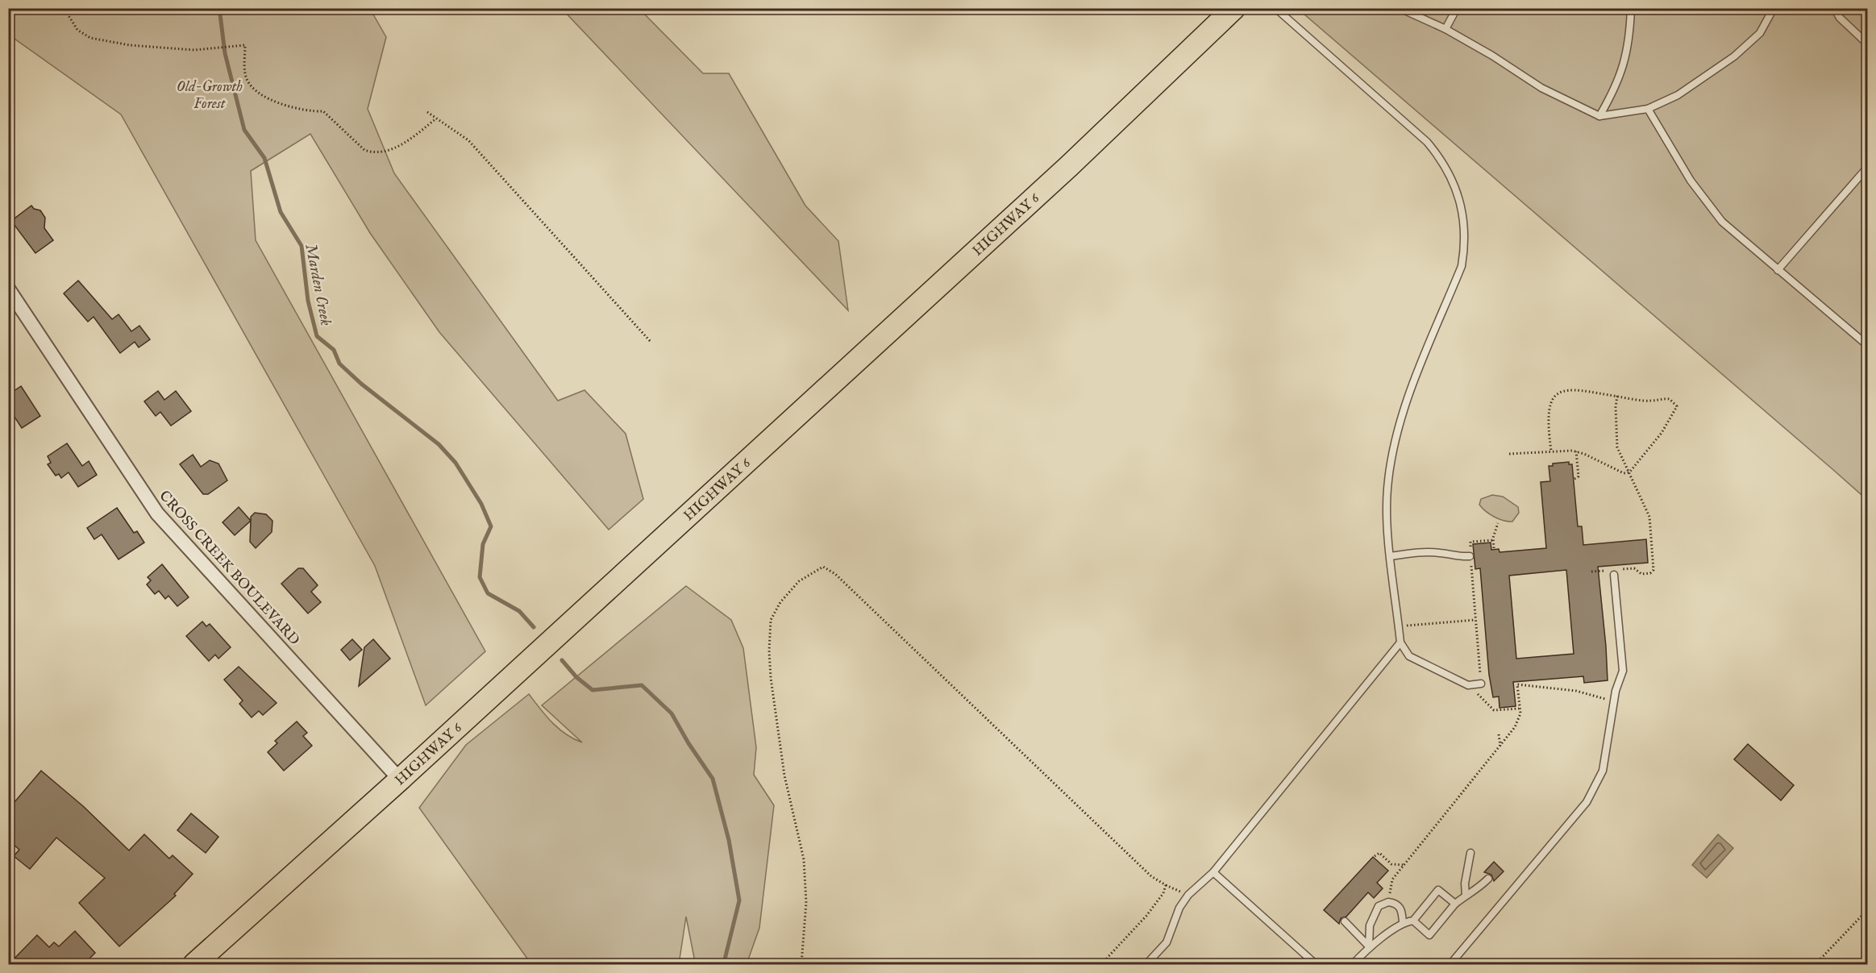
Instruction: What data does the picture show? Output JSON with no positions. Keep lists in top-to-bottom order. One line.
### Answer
{"streets":{"main road":["HIGHWAY 6"],"street":["CROSS CREEK BOULEVARD"]},"crossings":[["HIGHWAY 6","CROSS CREEK BOULEVARD"]],"water":["Marden Creek"],"parks":["Old-Growth Forest"]}
